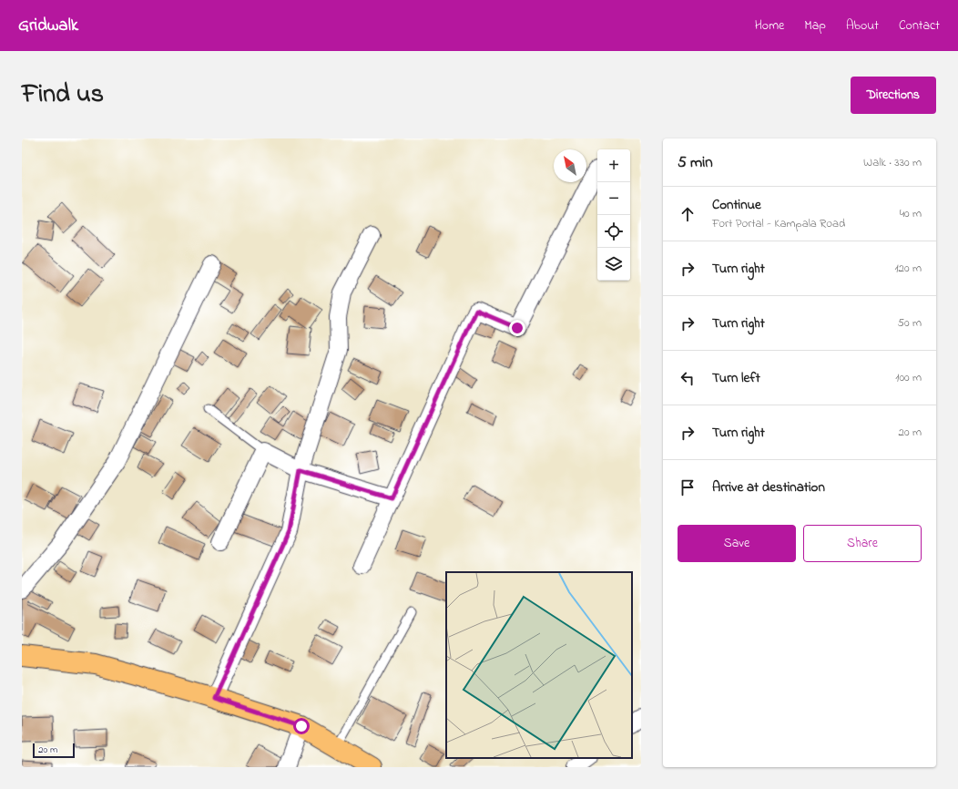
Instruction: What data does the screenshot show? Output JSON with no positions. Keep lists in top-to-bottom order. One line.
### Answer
{"scale_bar":"20 m","north":"top left","page":{"header":"Gridwalk","nav":["Home","Map","About","Contact"],"title":"Find us","buttons":["Directions",["Save","Share"]],"heading":["5 min","Walk · 330 m"],"map_buttons":["+","−"],"list":[["Continue","Fort Portal - Kampala Road","40 m"],["Turn right","120 m"],["Turn right","50 m"],["Turn left","100 m"],["Turn right","20 m"],"Arrive at destination"],"scale":"20 m"}}
